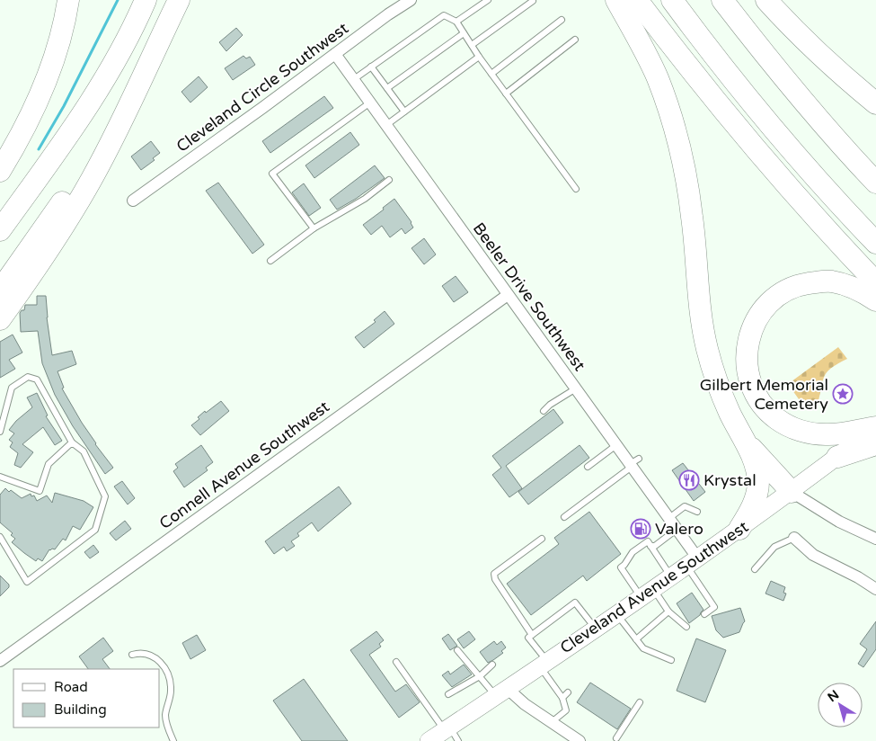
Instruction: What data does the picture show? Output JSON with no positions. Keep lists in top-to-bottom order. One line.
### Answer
{"streets":{"main road":["Cleveland Avenue Southwest"],"street":["Cleveland Circle Southwest","Beeler Drive Southwest","Connell Avenue Southwest"]},"crossings":[["Cleveland Circle Southwest","Beeler Drive Southwest"],["Beeler Drive Southwest","Connell Avenue Southwest"],["Beeler Drive Southwest","Cleveland Avenue Southwest"]],"places":{"place":["Gilbert Memorial Cemetery"],"restaurant":["Krystal"],"fuel station":["Valero"]},"legend":["Road","Building"],"north":"top left"}
